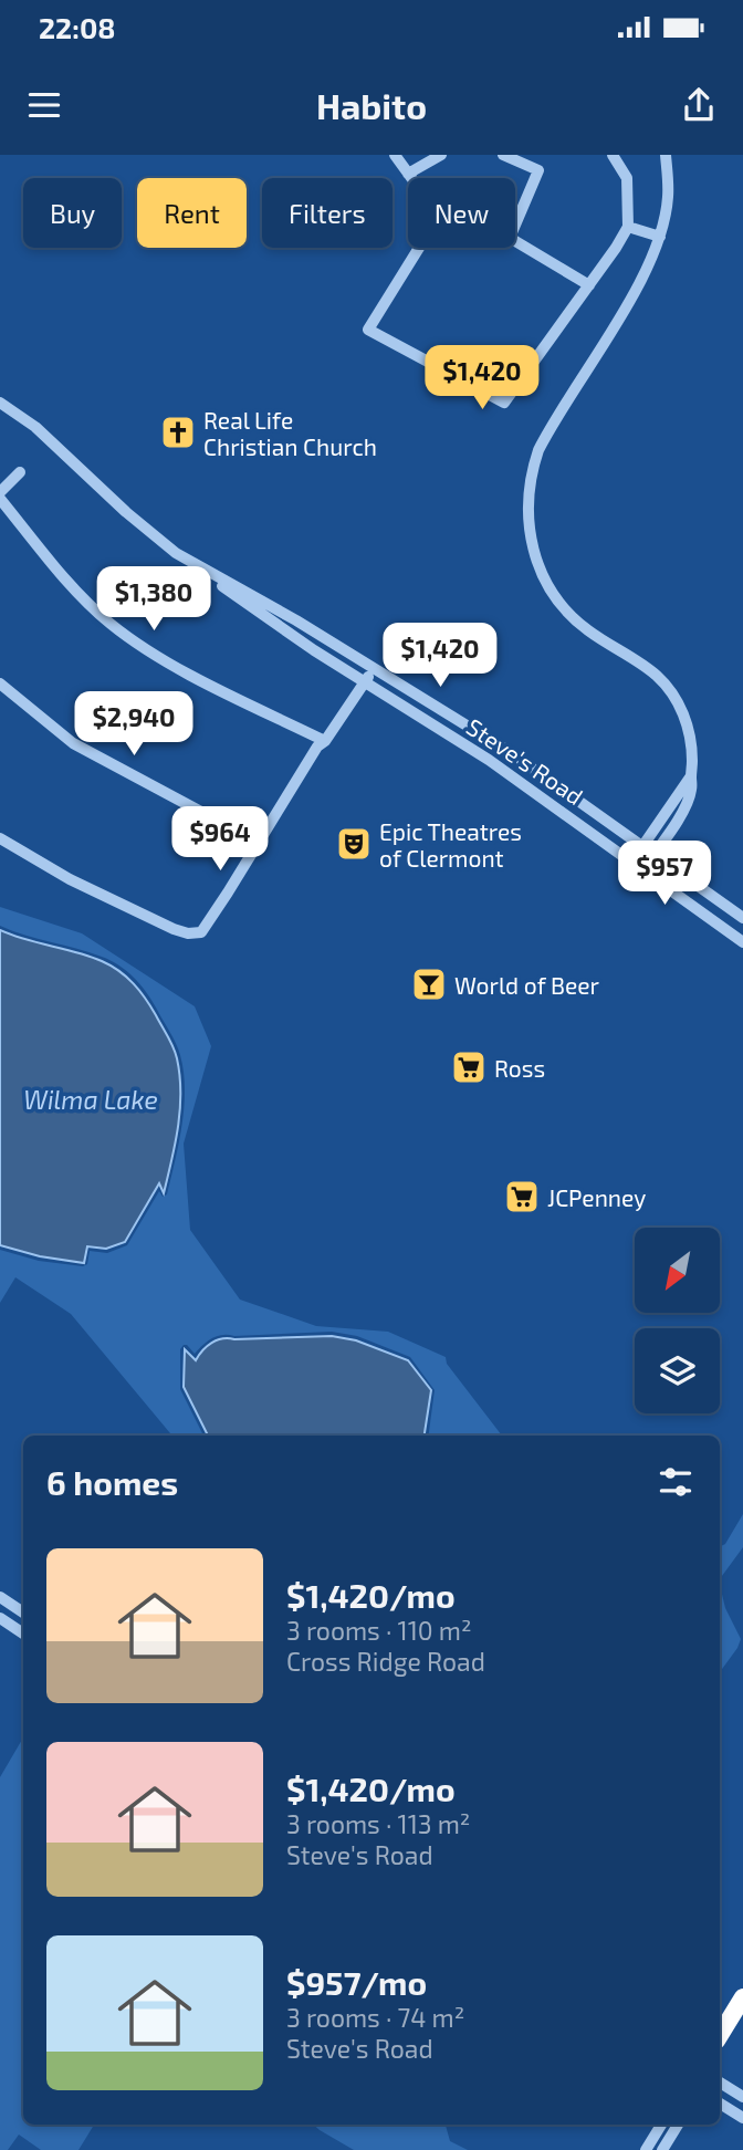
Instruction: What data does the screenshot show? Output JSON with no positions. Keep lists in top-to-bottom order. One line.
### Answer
{"streets":{"street":["Steve's Road"]},"water":["Wilma Lake"],"places":{"church":["Real Life Christian Church"],"theatre":["Epic Theatres of Clermont"],"bar":["World of Beer"],"supermarket":["Ross","JCPenney"]},"north":"bottom left","page":{"status":"22:08","header":"Habito","chip":["Buy","Rent","Filters","New"],"price":["$1,420","$1,380","$1,420","$2,940","$964","$957"],"heading":"6 homes","list":[{"name":"$1,420/mo","note":"3 rooms · 110 m² · Cross Ridge Road"},{"name":"$1,420/mo","note":"3 rooms · 113 m² · Steve's Road"},{"name":"$957/mo","note":"3 rooms · 74 m² · Steve's Road"}]}}
